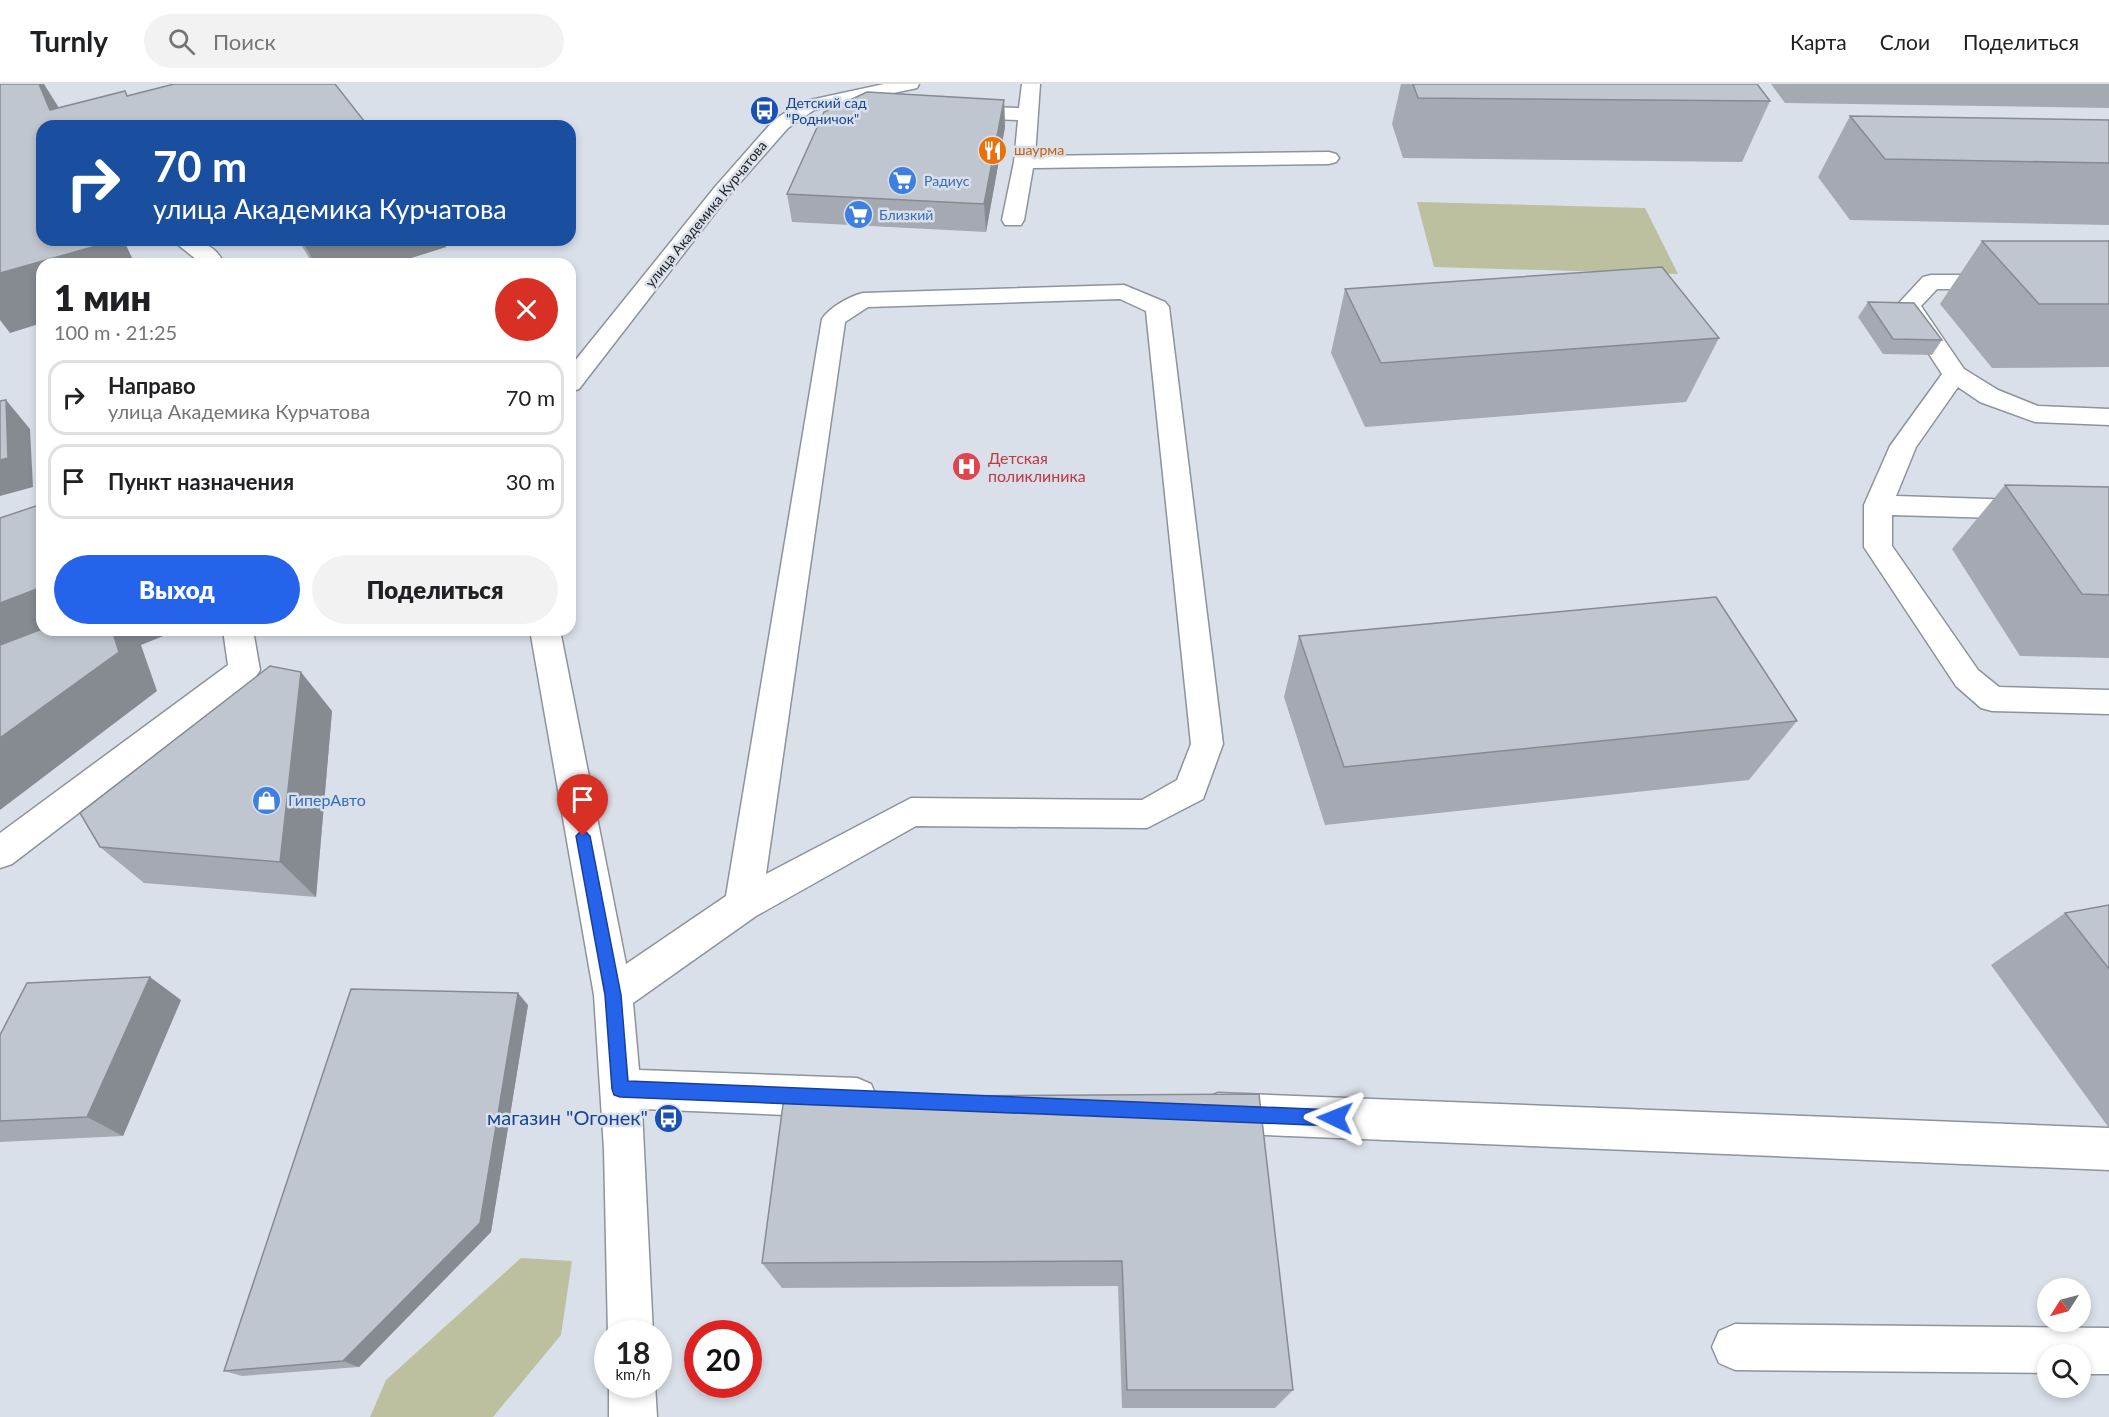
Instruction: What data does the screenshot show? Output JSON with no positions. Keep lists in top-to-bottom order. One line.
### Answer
{"streets":{"street":["улица Академика Курчатова"]},"places":{"bus stop":["Детский сад \"Родничок\"","магазин \"Огонек\""],"restaurant":["шаурма"],"supermarket":["Радиус","Близкий"],"hospital":["Детская поликлиника"],"shop":["ГиперАвто"]},"north":"bottom left","page":{"header":"Turnly","search":"Поиск","nav":["Карта","Слои","Поделиться"],"turn":["70 m","улица Академика Курчатова"],"heading":["1 мин","100 m · 21:25"],"list":[{"name":"Направо","note":"улица Академика Курчатова","value":"70 m"},{"name":"Пункт назначения","value":"30 m"}],"buttons":["Выход","Поделиться"],"speed":"18 km/h","limit":"20"}}
